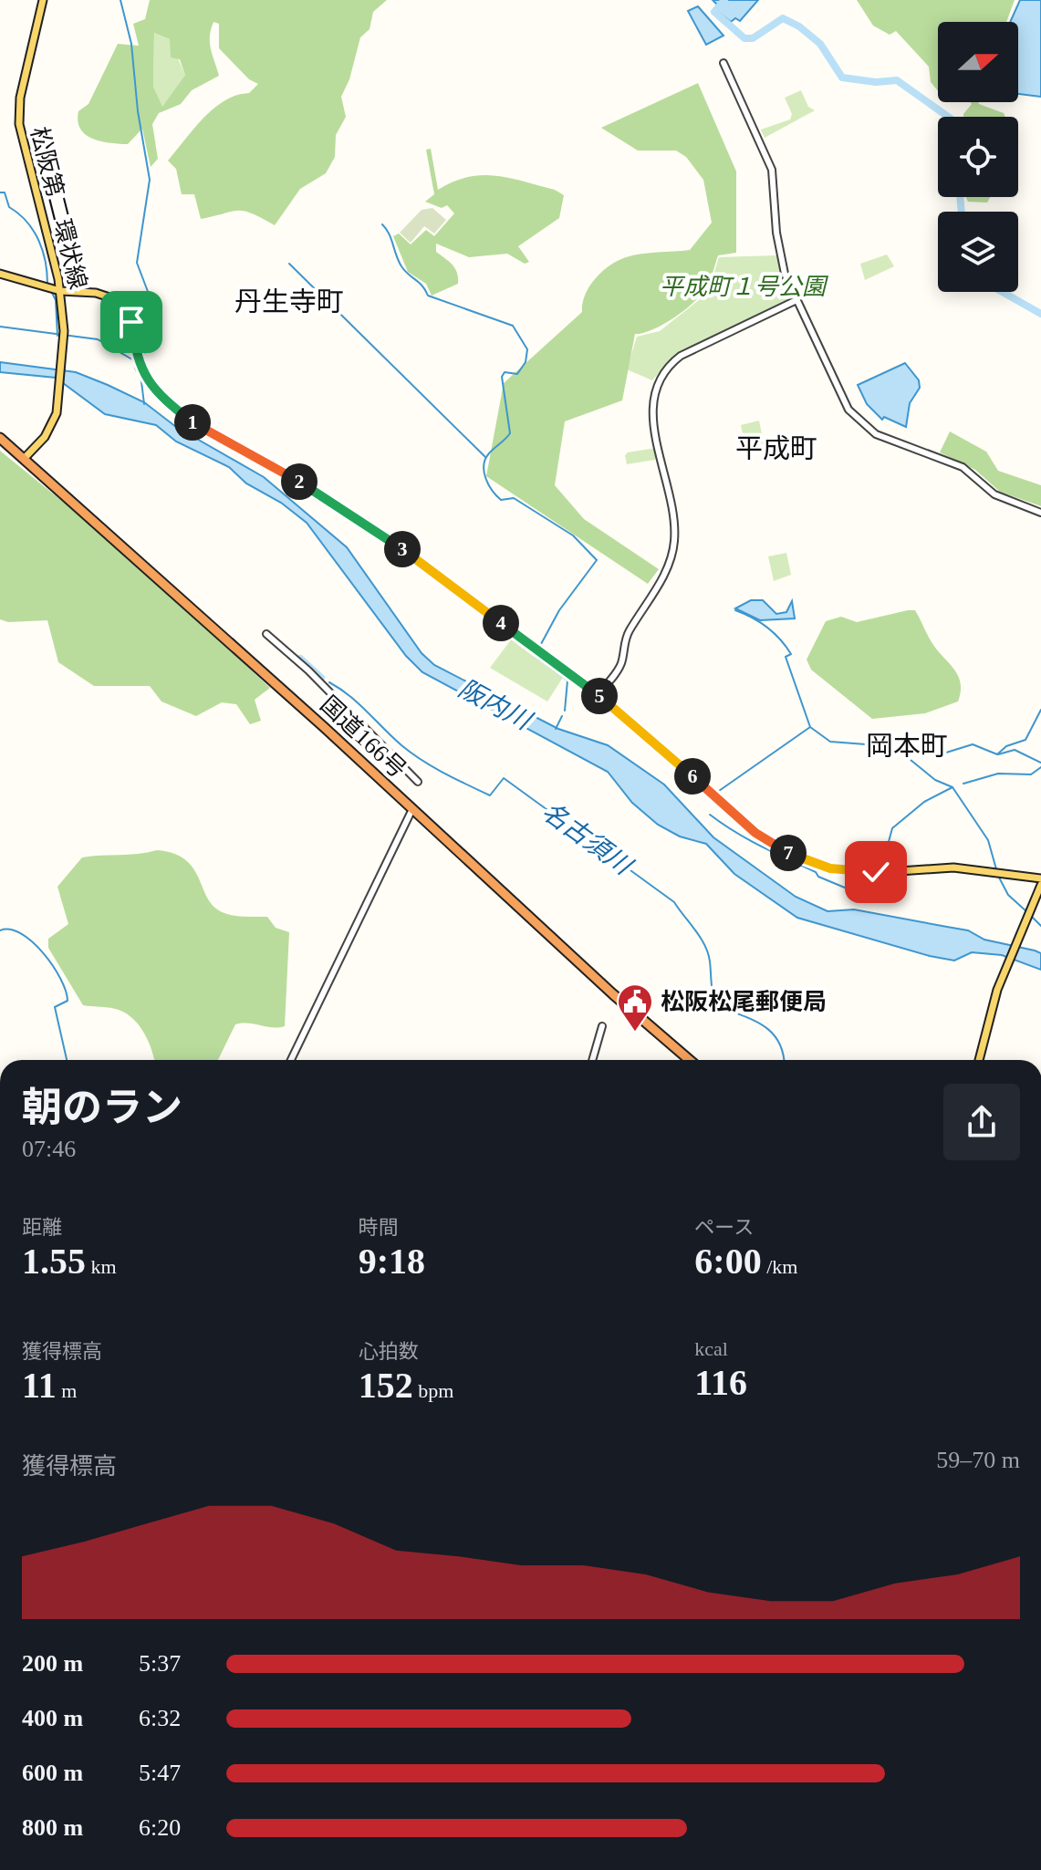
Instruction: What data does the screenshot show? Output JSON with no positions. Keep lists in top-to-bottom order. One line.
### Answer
{"streets":{"highway":["国道166号"],"main road":["松阪第二環状線"]},"crossings":[["松阪第二環状線","国道166号"]],"districts":["丹生寺町","平成町","岡本町"],"water":["阪内川","名古須川"],"parks":["平成町１号公園"],"places":{"public building":["松阪松尾郵便局"]},"north":"right","page":{"pins":["1","2","3","4","5","6","7"],"heading":["朝のラン","07:46"],"stats":[["距離","1.55 km"],["時間","9:18"],["ペース","6:00 /km"],["獲得標高","11 m"],["心拍数","152 bpm"],["kcal","116"]],"chart":["獲得標高","59–70 m"],"list":[{"name":"200 m","note":"5:37"},{"name":"400 m","note":"6:32"},{"name":"600 m","note":"5:47"},{"name":"800 m","note":"6:20"}]}}
